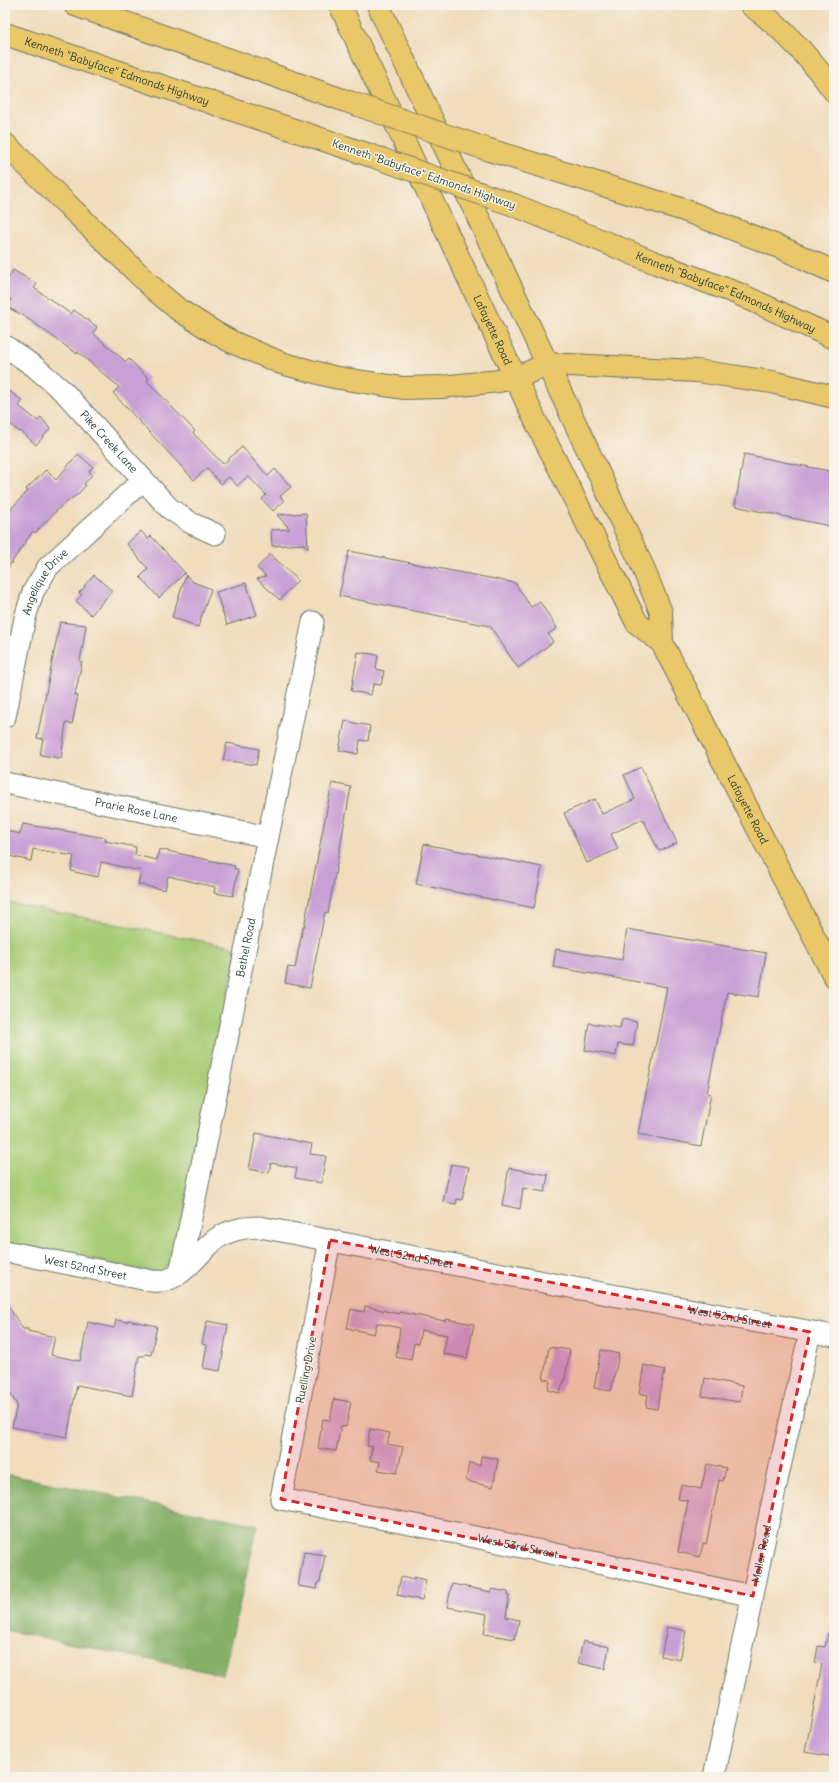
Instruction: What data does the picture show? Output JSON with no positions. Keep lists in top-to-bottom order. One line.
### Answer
{"streets":{"main road":["Kenneth \"Babyface\" Edmonds Highway","Lafayette Road"],"street":["Pike Creek Lane","Angelique Drive","Prarie Rose Lane","Bethel Road","West 52nd Street","Ruelling Drive","West 53rd Street","Moller Road"]},"crossings":[["Pike Creek Lane","Angelique Drive"],["Prarie Rose Lane","Bethel Road"],["Bethel Road","West 52nd Street"],["West 52nd Street","Ruelling Drive"],["West 52nd Street","Moller Road"],["Ruelling Drive","West 53rd Street"],["West 53rd Street","Moller Road"]]}
